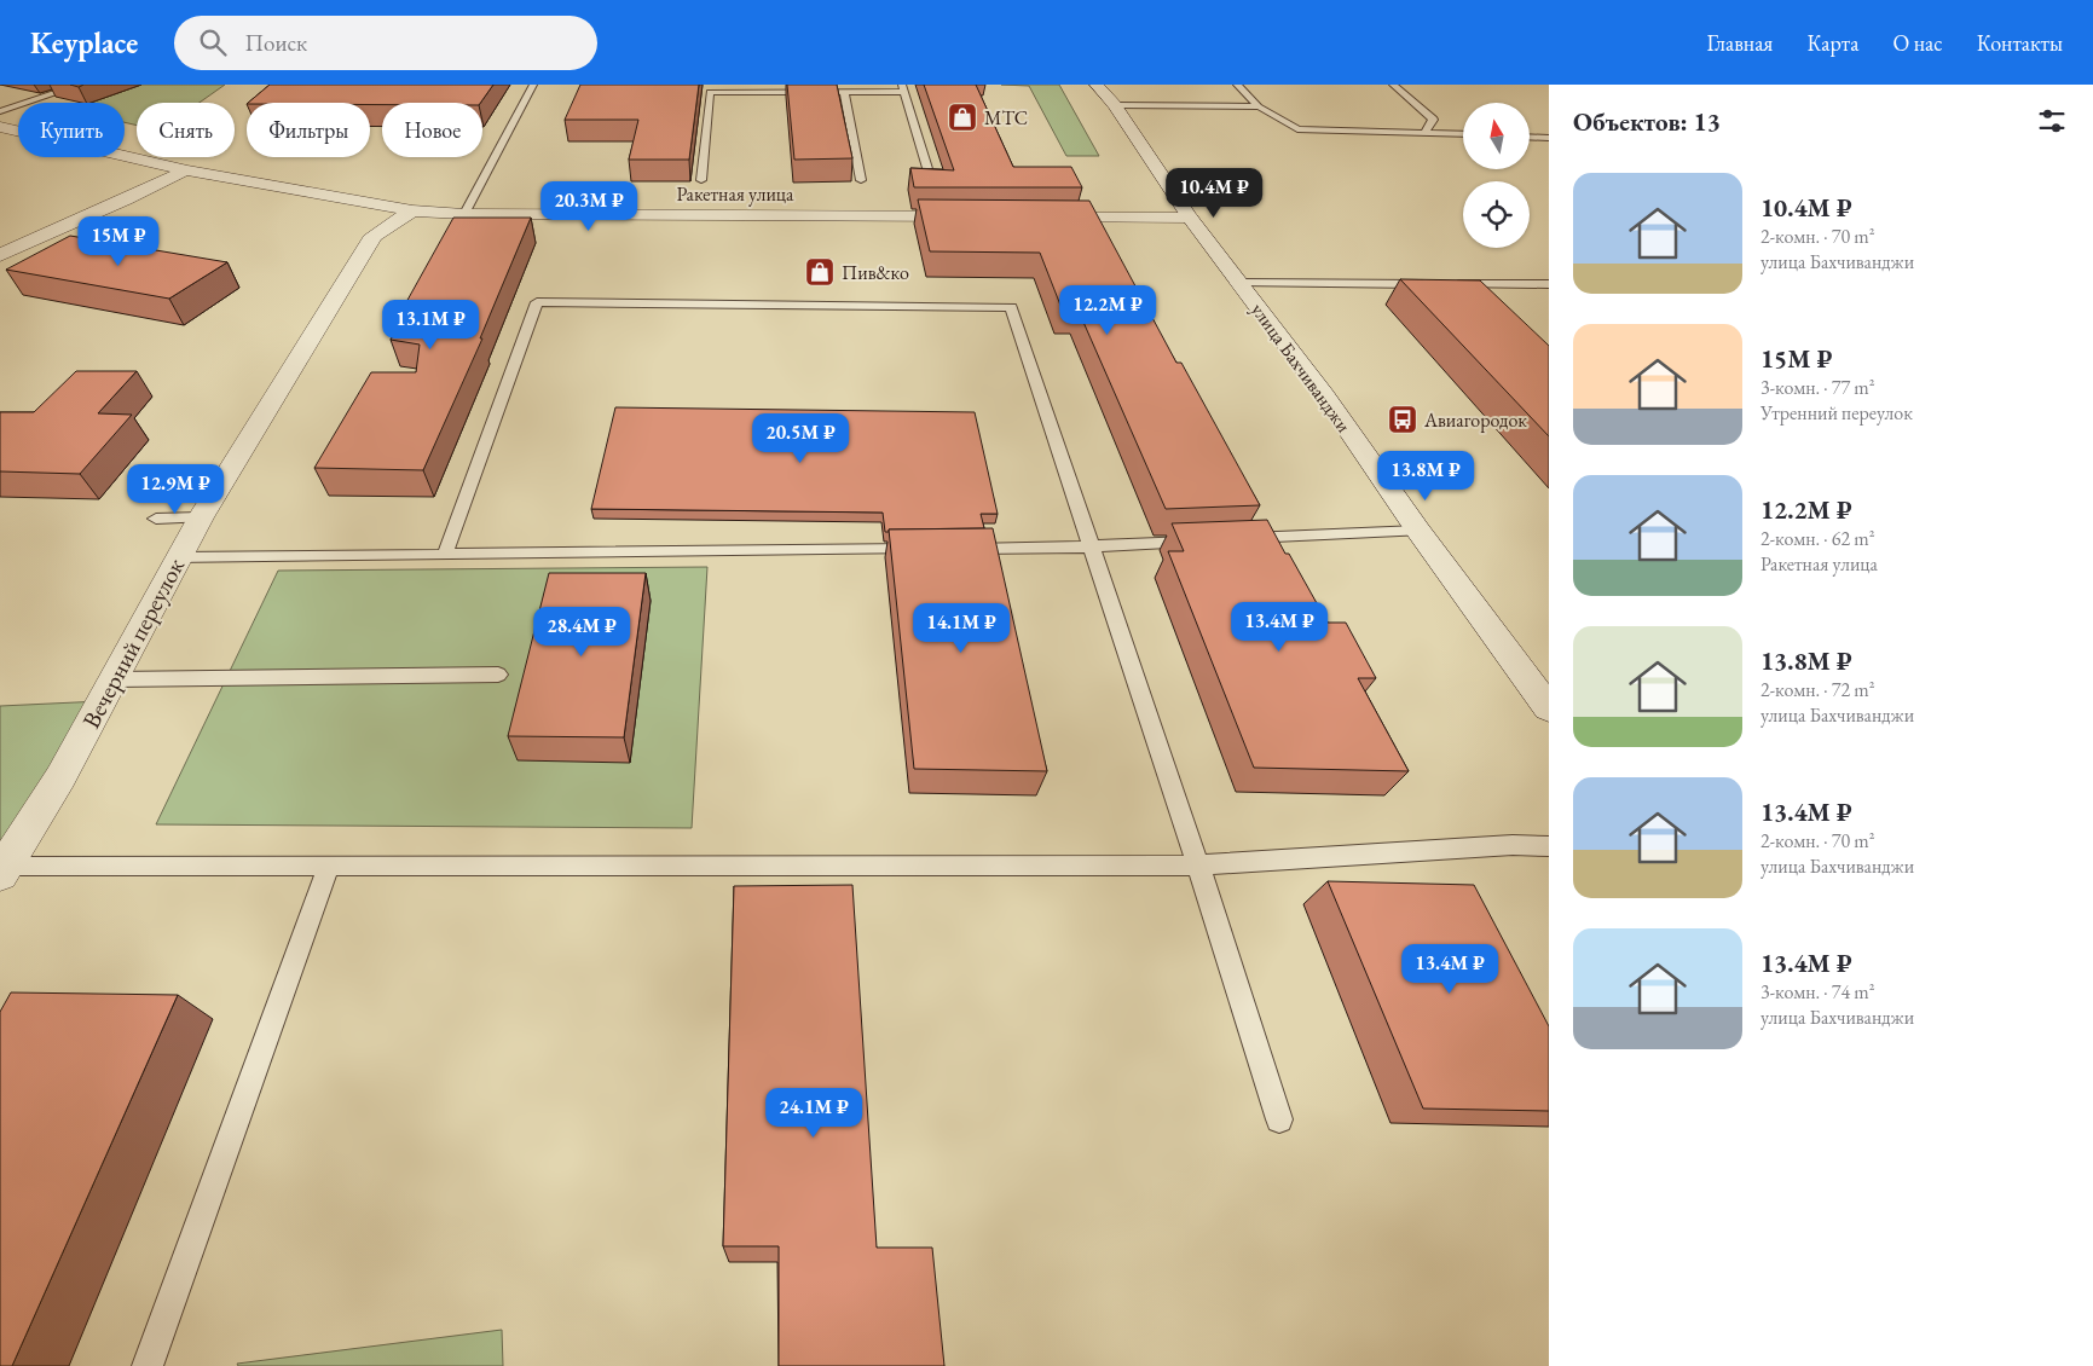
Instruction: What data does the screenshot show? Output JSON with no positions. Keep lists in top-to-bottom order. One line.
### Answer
{"streets":{"street":["Ракетная улица","улица Бахчиванджи","Вечерний переулок"]},"crossings":[["Ракетная улица","Вечерний переулок"]],"places":{"shop":["МТС","Пив&ко"],"bus stop":["Авиагородок"]},"north":"top","page":{"header":"Keyplace","search":"Поиск","nav":["Главная","Карта","О нас","Контакты"],"heading":"Объектов: 13","chip":["Купить","Снять","Фильтры","Новое"],"list":[{"name":"10.4M ₽","note":"2-комн. · 70 m² · улица Бахчиванджи"},{"name":"15M ₽","note":"3-комн. · 77 m² · Утренний переулок"},{"name":"12.2M ₽","note":"2-комн. · 62 m² · Ракетная улица"},{"name":"13.8M ₽","note":"2-комн. · 72 m² · улица Бахчиванджи"},{"name":"13.4M ₽","note":"2-комн. · 70 m² · улица Бахчиванджи"},{"name":"13.4M ₽","note":"3-комн. · 74 m² · улица Бахчиванджи"}],"price":["10.4M ₽","20.3M ₽","15M ₽","12.2M ₽","13.1M ₽","20.5M ₽","13.8M ₽","12.9M ₽","13.4M ₽","14.1M ₽","28.4M ₽","13.4M ₽","24.1M ₽"]}}
